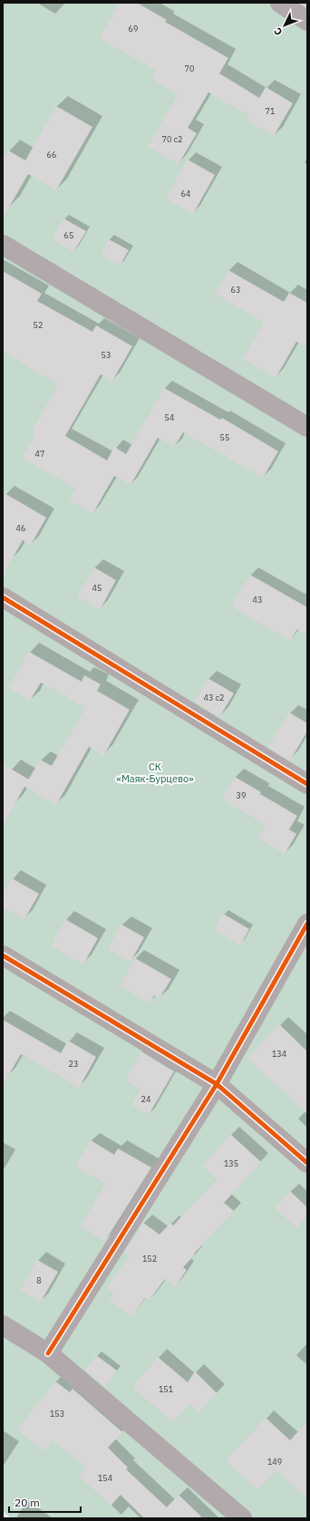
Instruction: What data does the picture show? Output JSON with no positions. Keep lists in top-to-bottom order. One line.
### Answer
{"parks":["СК «Маяк-Бурцево»"],"house_numbers":["69","70","71","70 с2","66","64","65","63","52","53","54","55","47","46","45","43","43 с2","39","134","23","24","135","152","8","151","153","149","154"],"scale_bar":"20 m","north":"bottom left"}
